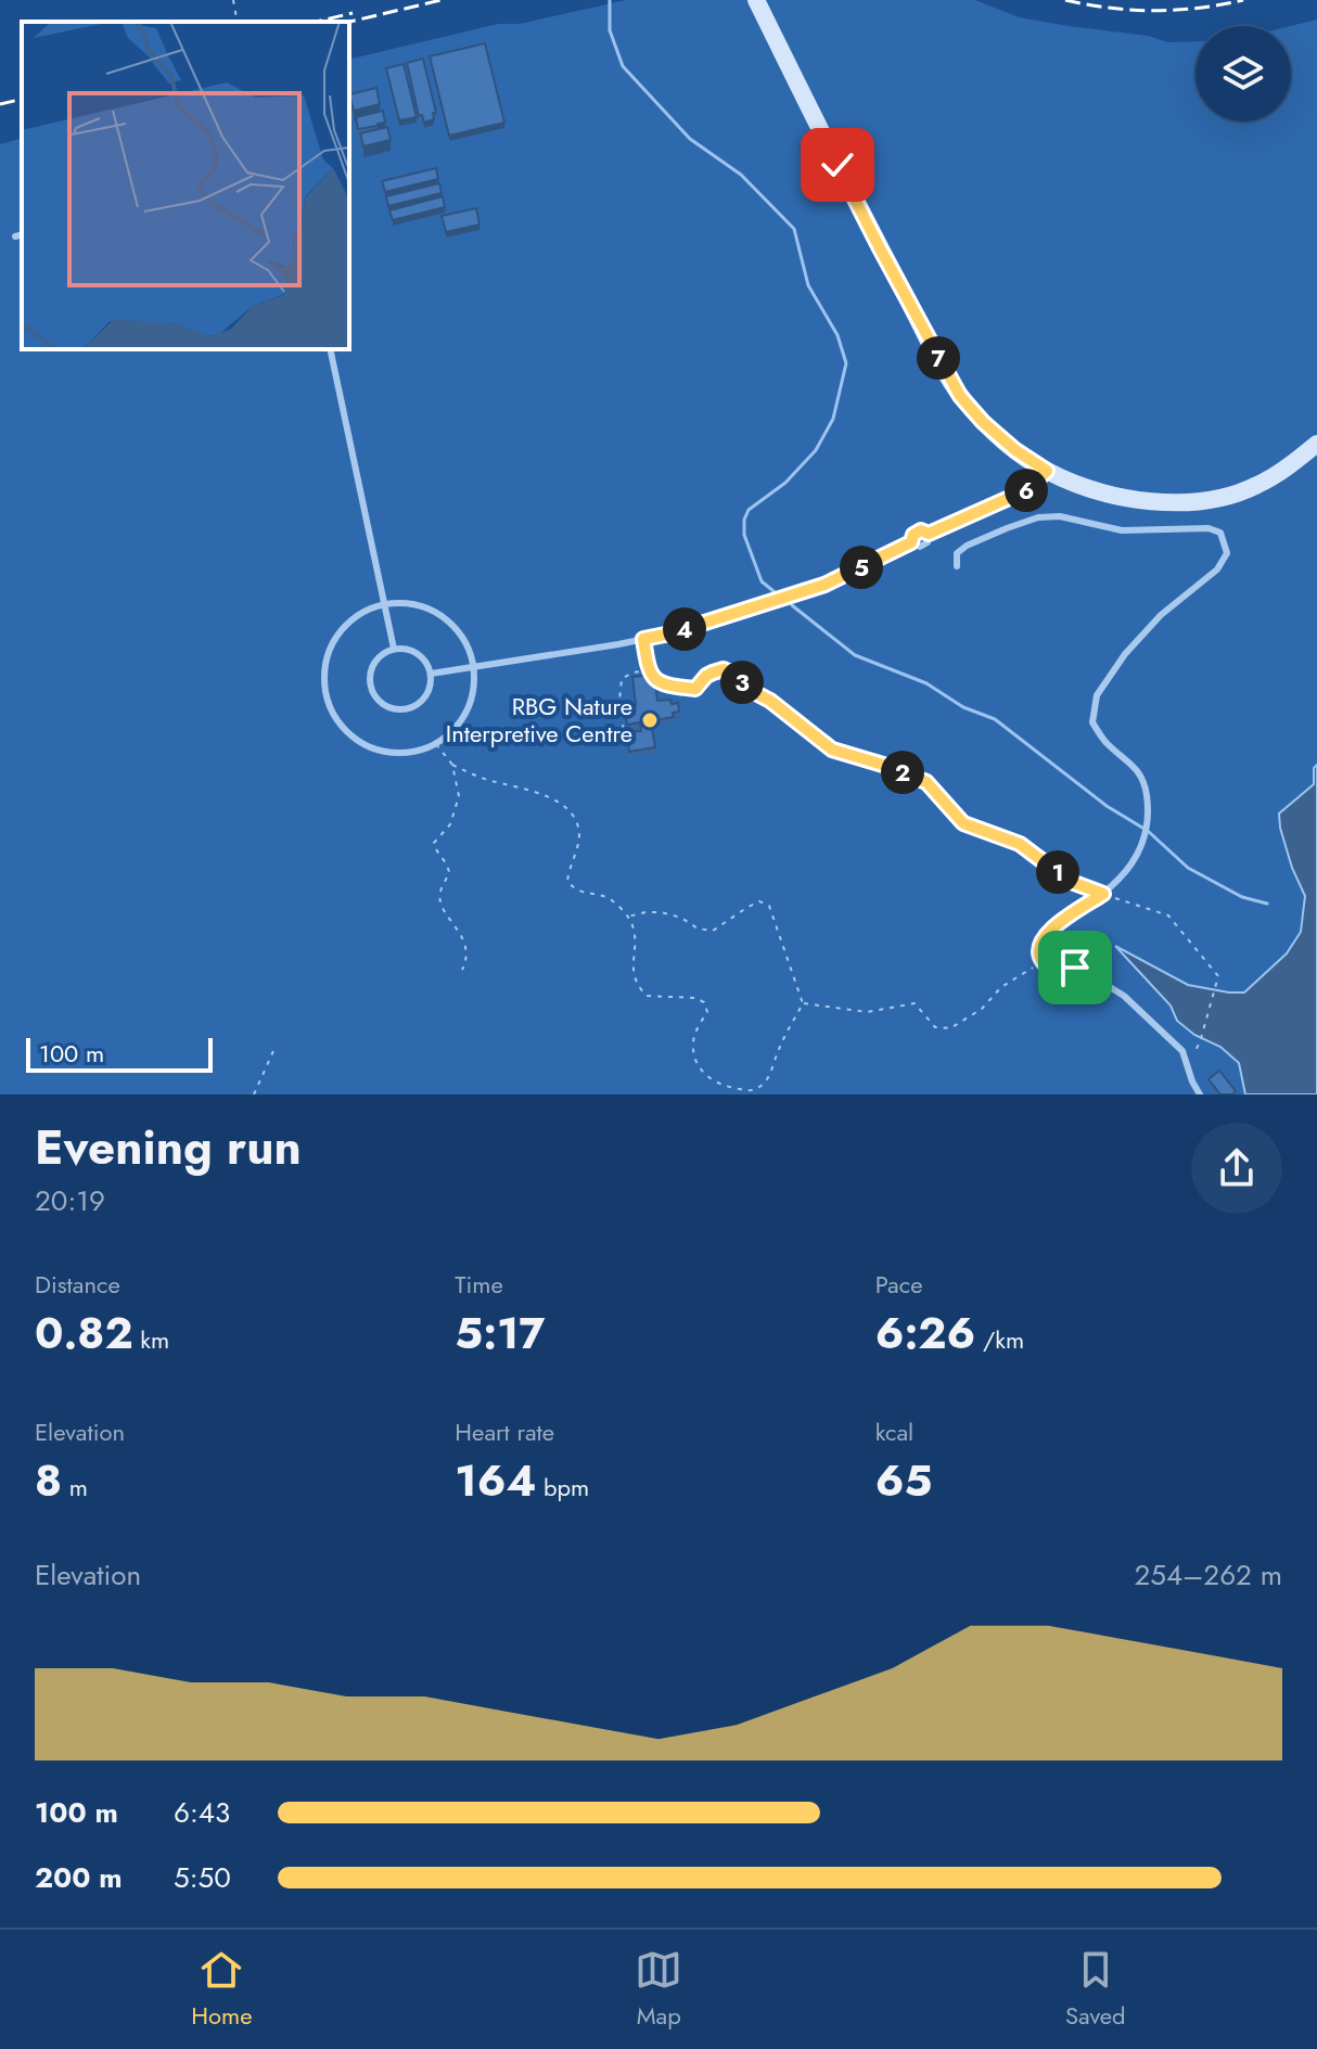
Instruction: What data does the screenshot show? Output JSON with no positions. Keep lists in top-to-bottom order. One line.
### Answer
{"places":["RBG Nature Interpretive Centre"],"scale_bar":"100 m","page":{"pins":["7","6","5","4","3","2","1"],"scale":"100 m","heading":["Evening run","20:19"],"stats":[["Distance","0.82 km"],["Time","5:17"],["Pace","6:26 /km"],["Elevation","8 m"],["Heart rate","164 bpm"],["kcal","65"]],"chart":["Elevation","254–262 m"],"list":[{"name":"100 m","note":"6:43"},{"name":"200 m","note":"5:50"}],"tabs":["Home","Map","Saved"]}}
